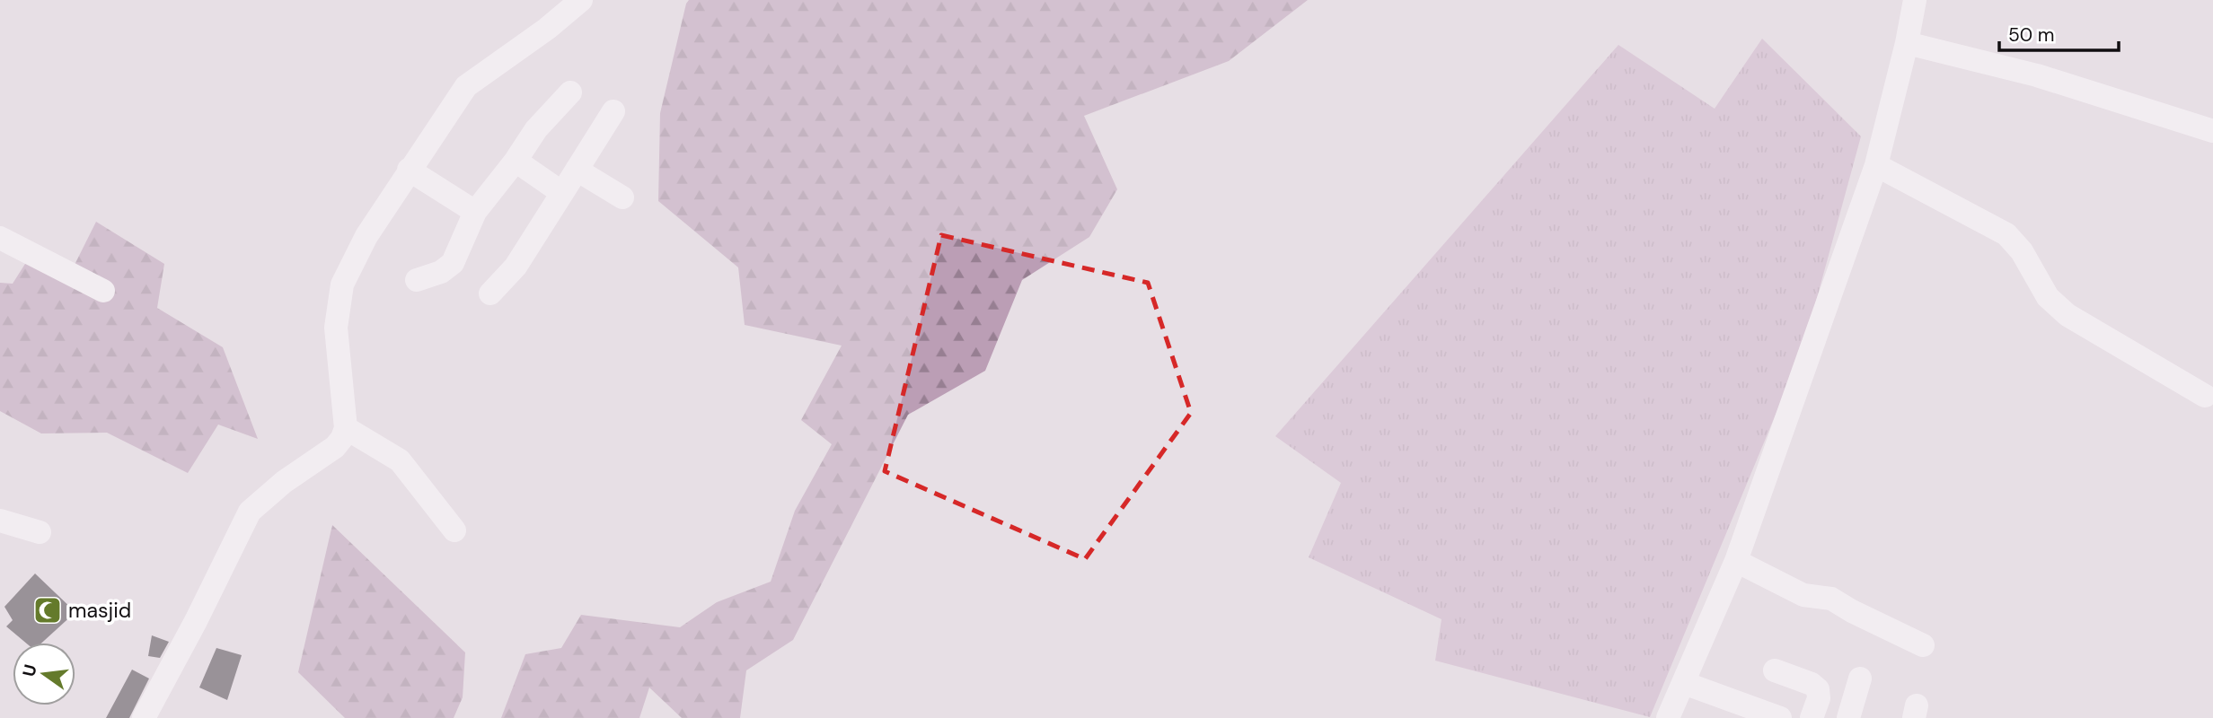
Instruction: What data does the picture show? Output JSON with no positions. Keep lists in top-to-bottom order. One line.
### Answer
{"places":{"mosque":["masjid"]},"scale_bar":"50 m","north":"left"}
